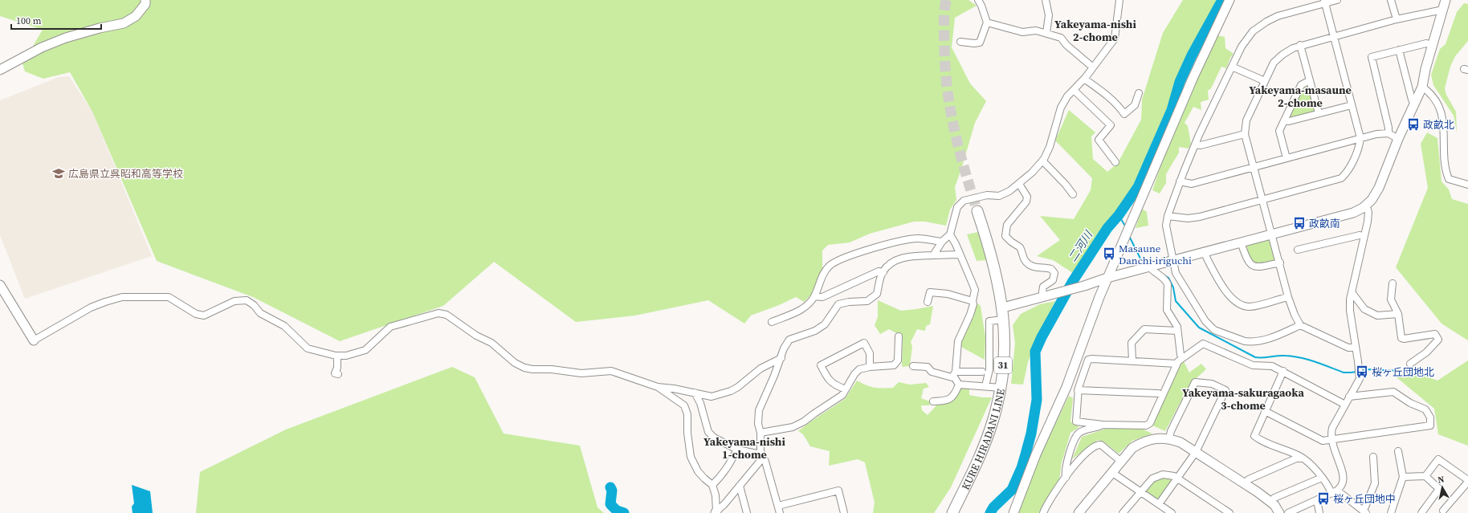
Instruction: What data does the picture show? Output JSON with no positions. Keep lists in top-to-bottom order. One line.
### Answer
{"streets":{"main road":["31","KURE HIRADANI LINE"]},"districts":["Yakeyama-nishi 2-chome","Yakeyama-masaune 2-chome","Yakeyama-sakuragaoka 3-chome","Yakeyama-nishi 1-chome"],"water":["二河川"],"places":{"bus stop":["政畝北","政畝南","Masaune Danchi-iriguchi","桜ヶ丘団地北","桜ヶ丘団地中"],"school or university":["広島県立呉昭和高等学校"]},"scale_bar":"100 m","north":"top"}
